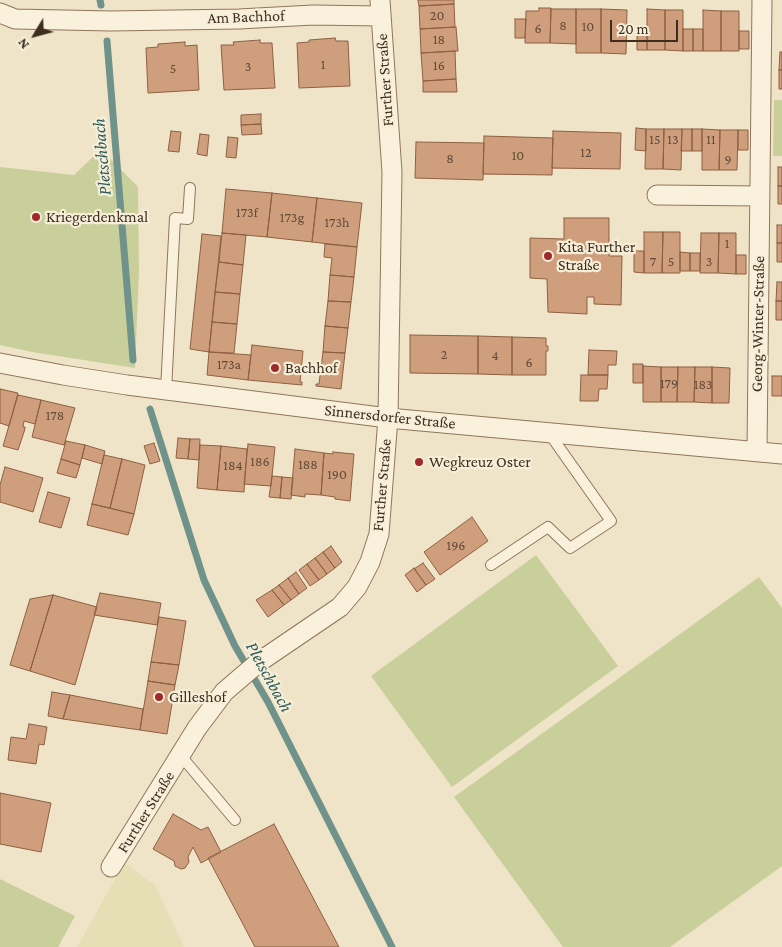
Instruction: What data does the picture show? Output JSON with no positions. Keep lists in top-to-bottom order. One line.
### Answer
{"streets":{"street":["Am Bachhof","Further Straße","Georg-Winter-Straße","Sinnersdorfer Straße"]},"crossings":[["Am Bachhof","Further Straße"],["Further Straße","Sinnersdorfer Straße"],["Georg-Winter-Straße","Sinnersdorfer Straße"]],"water":["Pletschbach"],"places":["Kriegerdenkmal","Kita Further Straße","Bachhof","Wegkreuz Oster","Gilleshof"],"house_numbers":["20","8","10","6","18","1","16","3","5","15","13","11","12","10","8","9","173f","173g","173h","1","7","5","3","2","4","6","173a","179","183","178","186","188","184","190","196"],"scale_bar":"20 m","north":"bottom left"}
